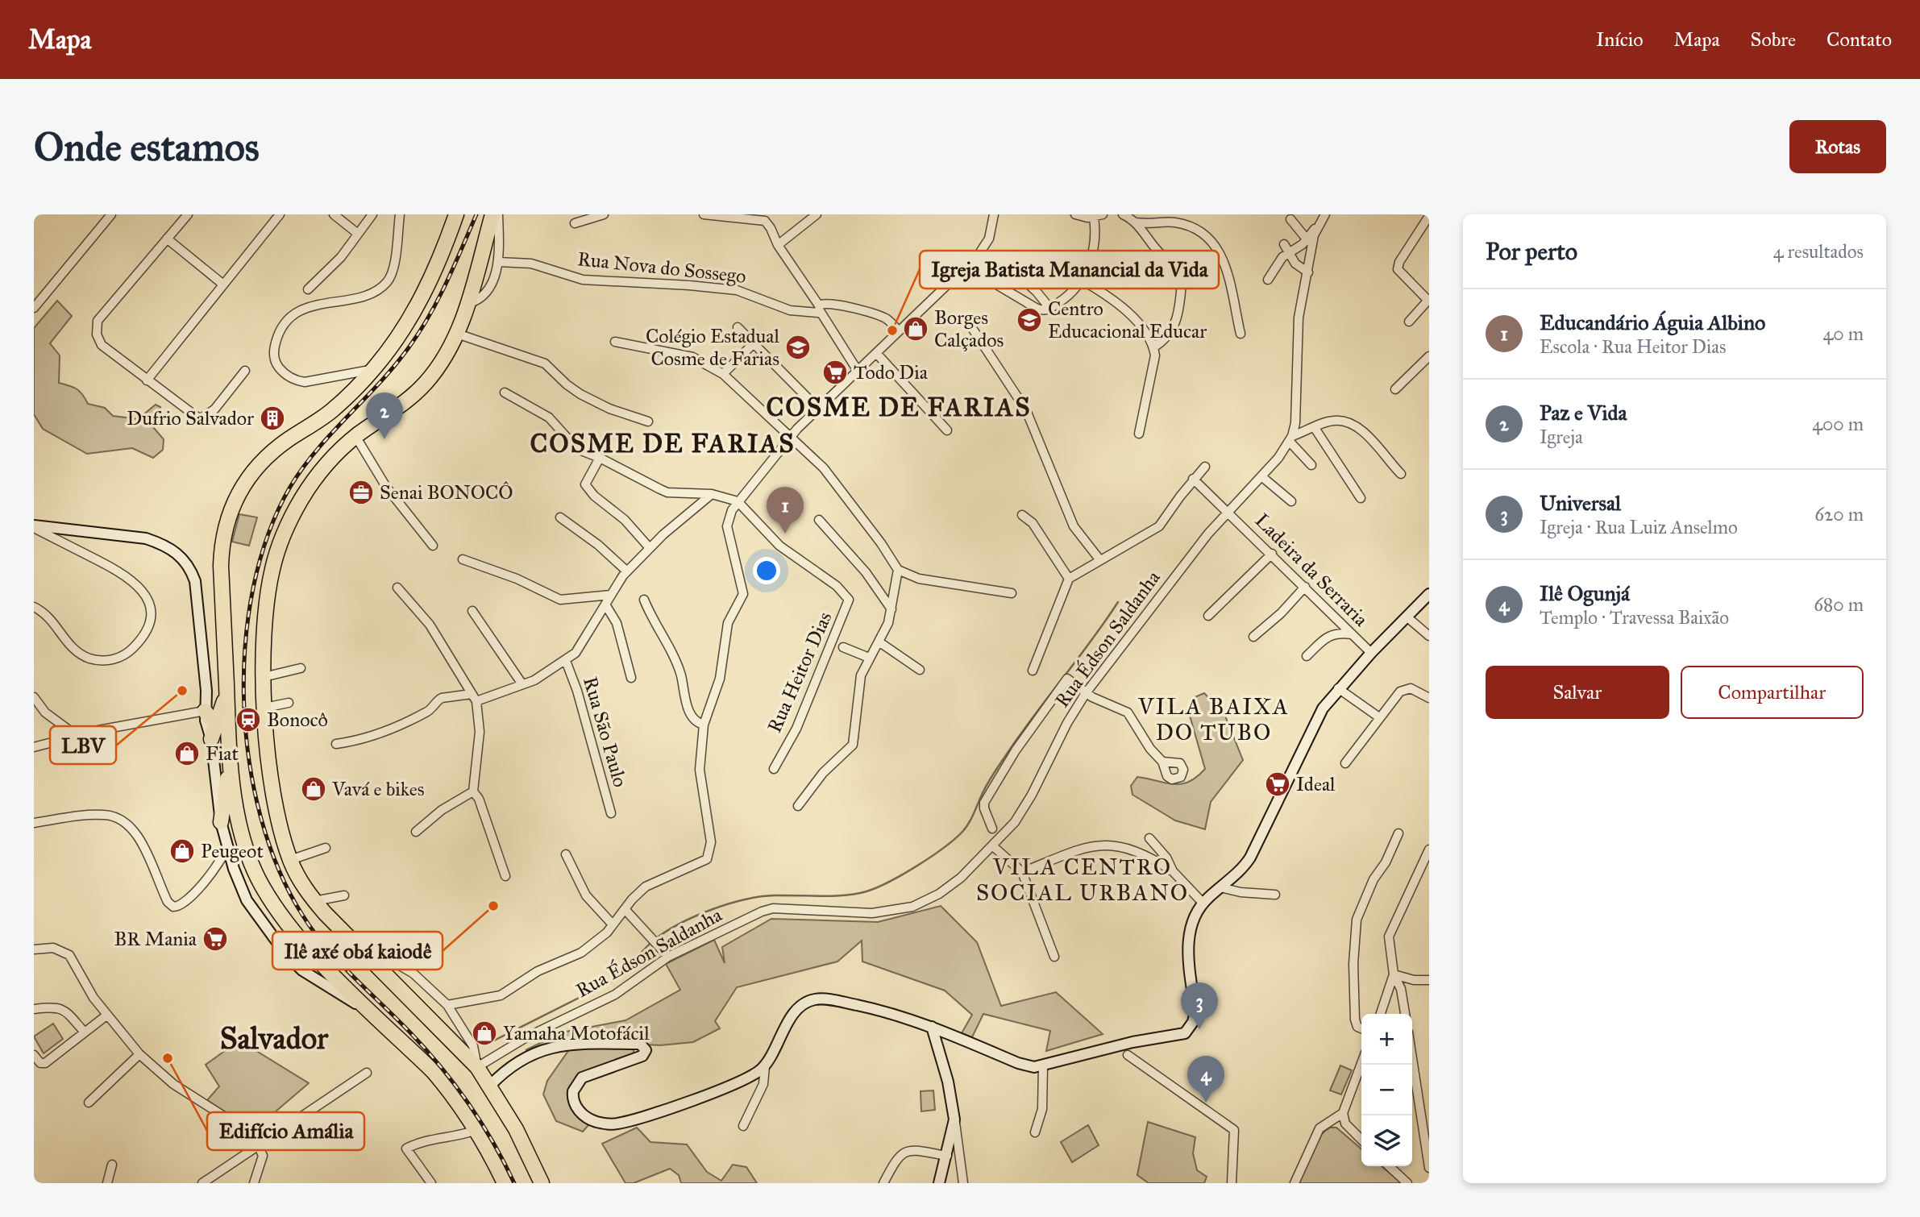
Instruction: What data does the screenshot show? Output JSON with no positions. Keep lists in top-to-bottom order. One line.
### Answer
{"streets":{"street":["Rua Nova do Sossego","Ladeira da Serraria","Rua Édson Saldanha","Rua Heitor Dias","Rua São Paulo"]},"crossings":[["Ladeira da Serraria","Rua Édson Saldanha"]],"districts":["COSME DE FARIAS","COSME DE FARIAS","VILA BAIXA DO TUBO","VILA CENTRO SOCIAL URBANO","Salvador"],"places":{"school or university":["Centro Educacional Educar","Colégio Estadual Cosme de Farias"],"shop":["Borges Calçados","Fiat","Vavá e bikes","Peugeot","Yamaha Motofácil"],"other":["Igreja Batista Manancial da Vida","LBV","Ilê axé obá kaiodê","Edifício Amália"],"supermarket":["Todo Dia","Ideal","BR Mania"],"building":["Dufrio Salvador"],"office":["Senai BONOCÔ"],"station":["Bonocô"]},"page":{"header":"Mapa","nav":["Início","Mapa","Sobre","Contato"],"buttons":["Rotas",["Salvar","Compartilhar"]],"title":"Onde estamos","heading":["Por perto","4 resultados"],"list":[{"mark":"1","name":"Educandário Águia Albino","note":"Escola · Rua Heitor Dias","value":"40 m"},{"mark":"2","name":"Paz e Vida","note":"Igreja","value":"400 m"},{"mark":"3","name":"Universal","note":"Igreja · Rua Luiz Anselmo","value":"620 m"},{"mark":"4","name":"Ilê Ogunjá","note":"Templo · Travessa Baixão","value":"680 m"}],"pins":["2","1","3","4"],"map_buttons":["+","−"]}}
